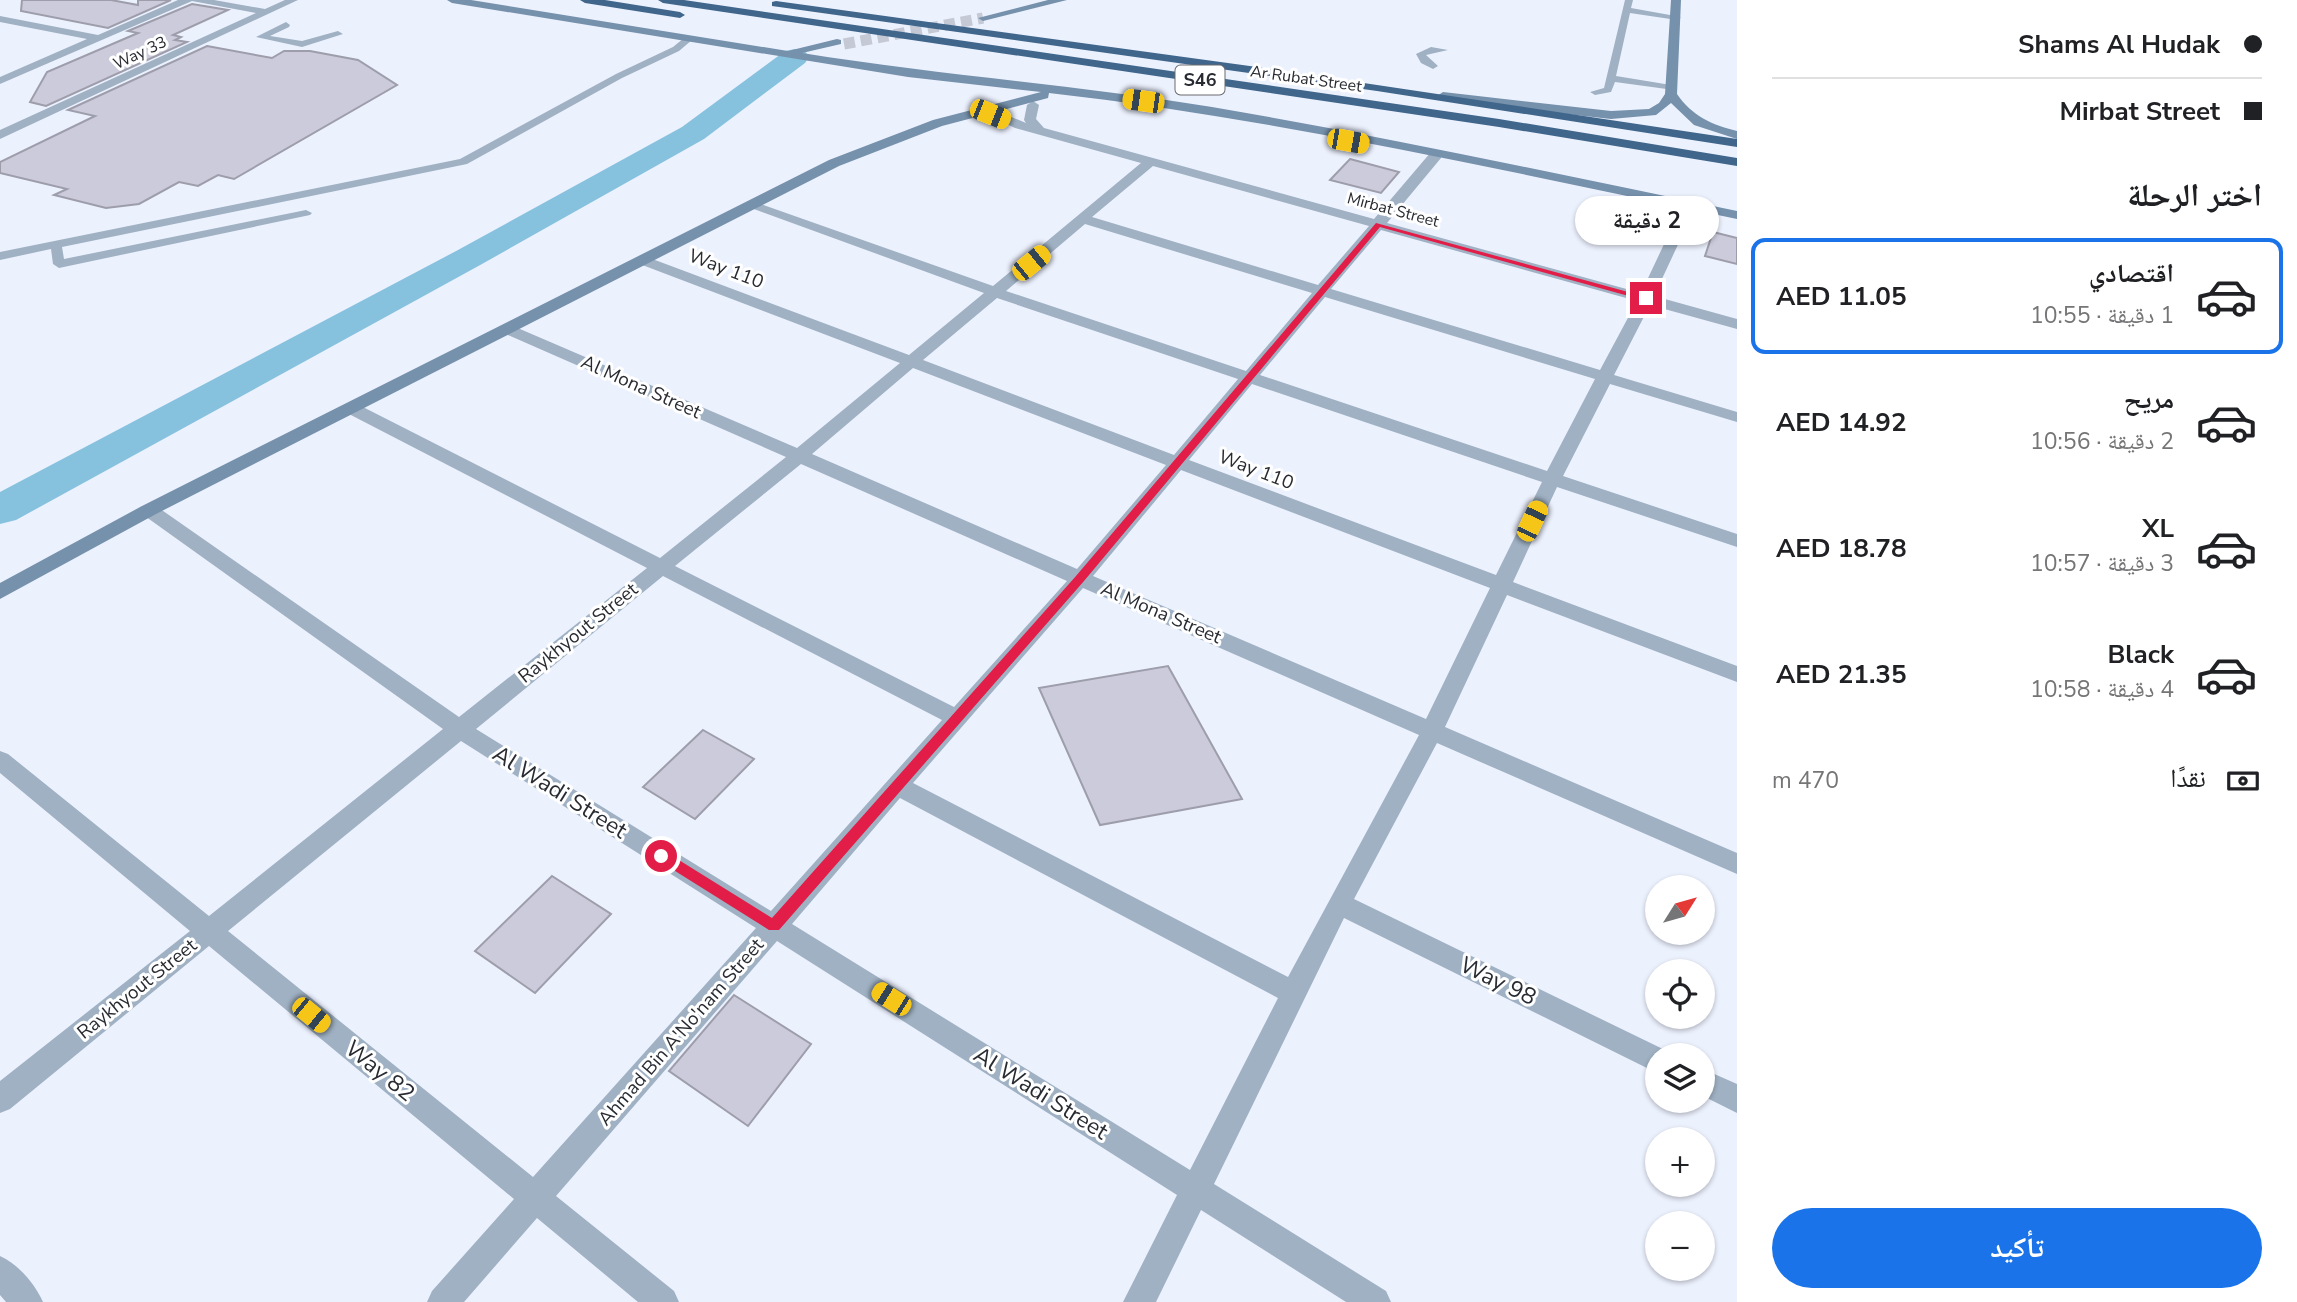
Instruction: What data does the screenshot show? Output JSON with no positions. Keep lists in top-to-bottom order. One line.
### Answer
{"streets":{"highway":["Ar Rubat Street","S46"],"street":["Way 33","Mirbat Street","Way 110","Al Mona Street","Raykhyout Street","Al Wadi Street","Way 98","Ahmad Bin A'No'nam Street","Way 82"]},"crossings":[["Mirbat Street","Raykhyout Street"],["Mirbat Street","Ahmad Bin A'No'nam Street"],["Way 110","Raykhyout Street"],["Way 110","Ahmad Bin A'No'nam Street"],["Al Mona Street","Raykhyout Street"],["Al Mona Street","Ahmad Bin A'No'nam Street"],["Raykhyout Street","Al Wadi Street"],["Raykhyout Street","Way 82"],["Al Wadi Street","Ahmad Bin A'No'nam Street"],["Ahmad Bin A'No'nam Street","Way 82"]],"north":"top right","page":{"banner":["Shams Al Hudak","Mirbat Street"],"heading":"اختر الرحلة","bubble":"2 دقيقة","list":[{"name":"اقتصادي","note":"1 دقيقة · 10:55","value":"AED 11.05"},{"name":"مريح","note":"2 دقيقة · 10:56","value":"AED 14.92"},{"name":"XL","note":"3 دقيقة · 10:57","value":"AED 18.78"},{"name":"Black","note":"4 دقيقة · 10:58","value":"AED 21.35"}],"pay":["نقدًا","470 m"],"map_buttons":["+","−"],"buttons":"تأكيد"}}
